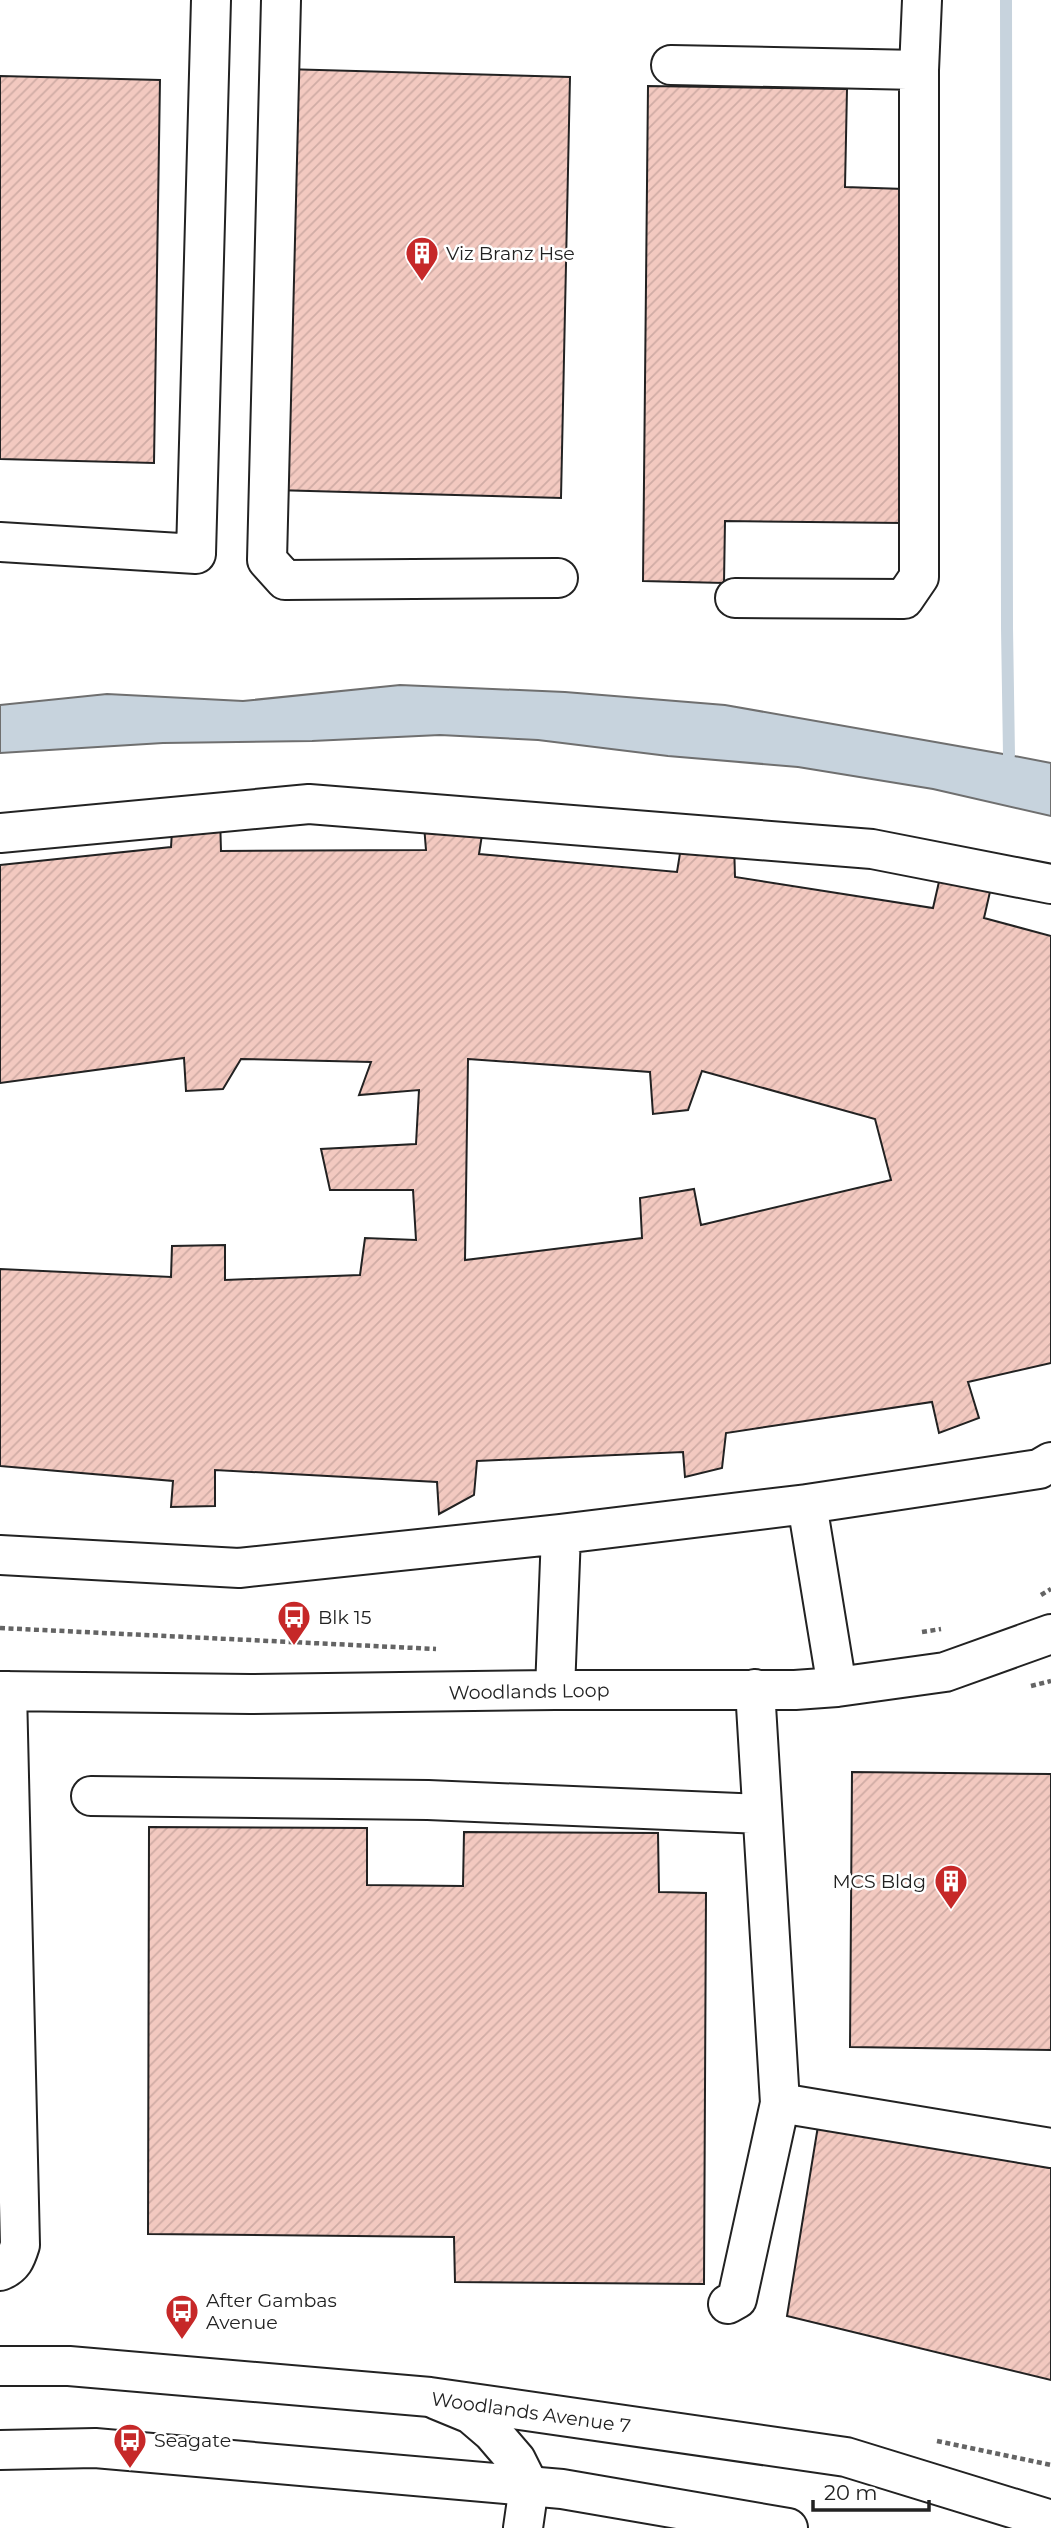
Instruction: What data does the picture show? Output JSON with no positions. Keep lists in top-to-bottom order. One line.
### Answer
{"streets":{"main road":["Woodlands Loop","Woodlands Avenue 7"]},"places":{"building":["Viz Branz Hse","MCS Bldg"],"bus stop":["Blk 15","After Gambas Avenue","Seagate"]},"scale_bar":"20 m"}
